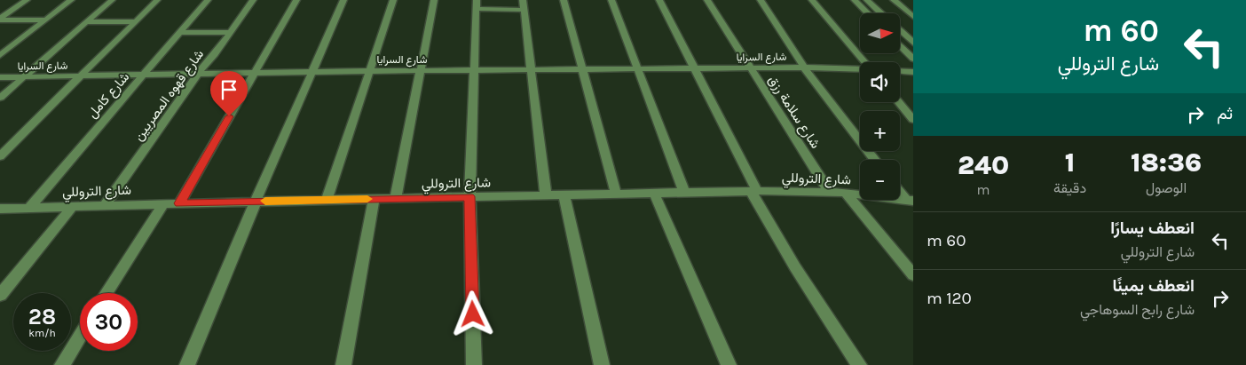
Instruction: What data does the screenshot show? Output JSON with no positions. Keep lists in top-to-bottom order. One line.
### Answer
{"streets":{"street":["شارع السرايا","شارع كامل","شارع قهوه المصريين","شارع سلامة رزق","شارع التروللي"]},"crossings":[["شارع السرايا","شارع كامل"],["شارع السرايا","شارع قهوه المصريين"],["شارع السرايا","شارع سلامة رزق"],["شارع كامل","شارع التروللي"],["شارع قهوه المصريين","شارع التروللي"],["شارع سلامة رزق","شارع التروللي"]],"north":"right","page":{"turn":["60 m","شارع التروللي"],"map_buttons":["+","−"],"then":"ثم","eta":["18:36","الوصول","1","دقيقة","240","m"],"list":[{"name":"انعطف يسارًا","note":"شارع التروللي","value":"60 m"},{"name":"انعطف يمينًا","note":"شارع رابح السوهاجي","value":"120 m"}],"speed":"28 km/h","limit":"30"}}
